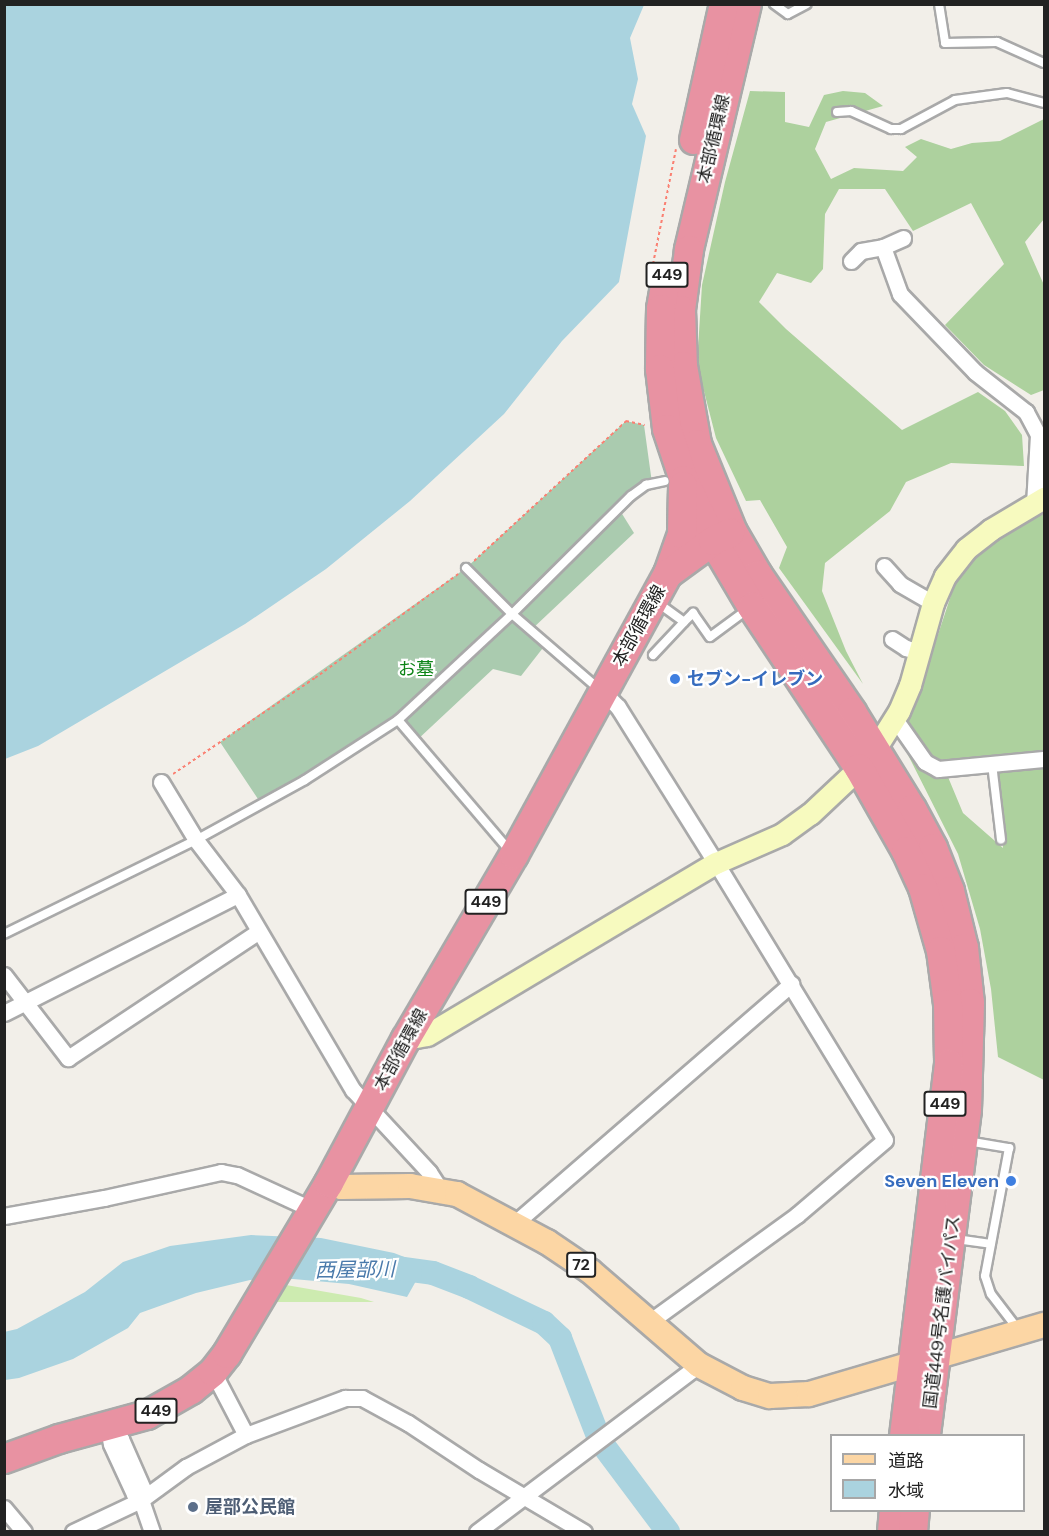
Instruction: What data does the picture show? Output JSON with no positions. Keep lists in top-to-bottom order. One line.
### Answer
{"streets":{"highway":["本部循環線","449","国道449号名護バイパス"],"main road":["72"]},"crossings":[["本部循環線","72"],["本部循環線","国道449号名護バイパス"],["72","国道449号名護バイパス"]],"water":["西屋部川"],"parks":["お墓"],"places":["セブン-イレブン","Seven Eleven","屋部公民館"],"legend":["道路","水域"]}
